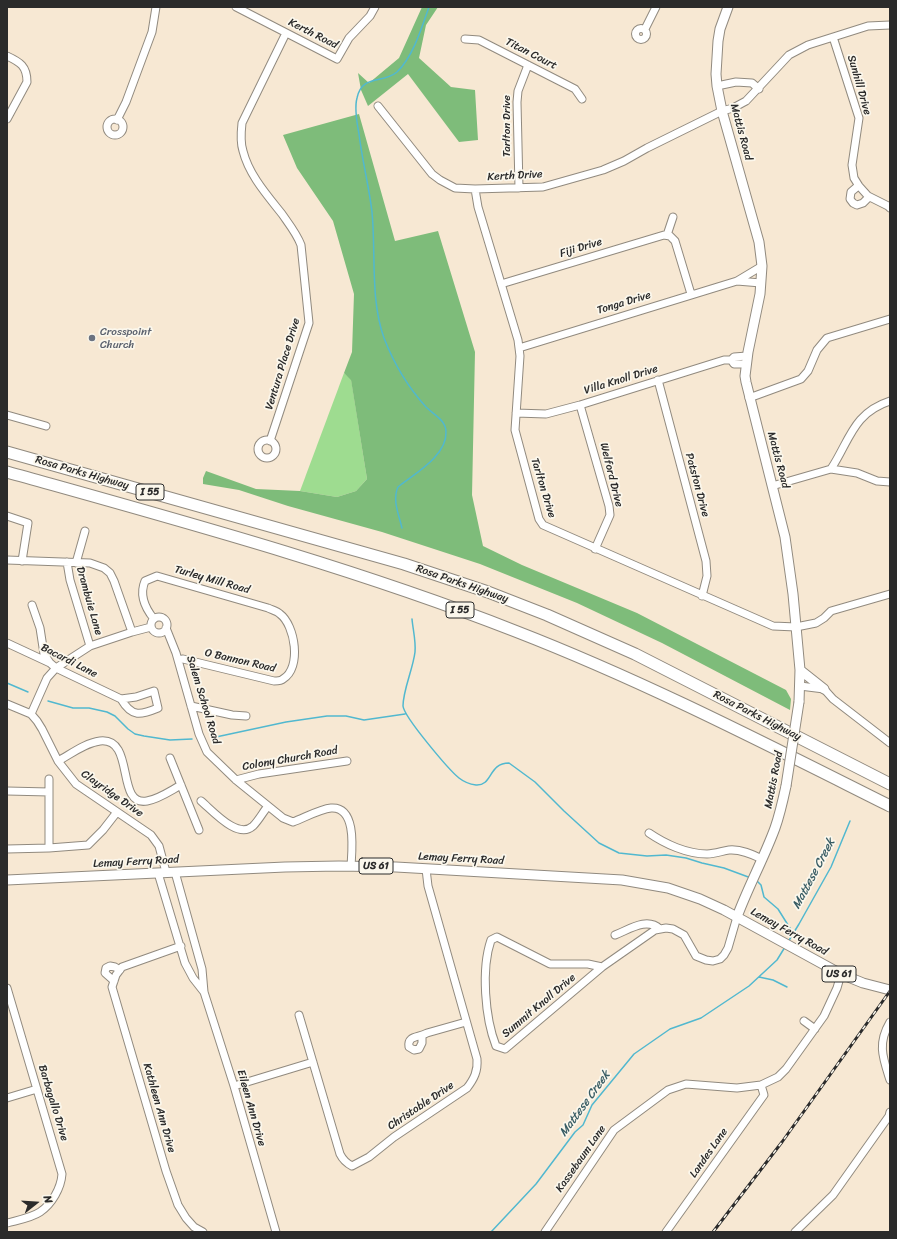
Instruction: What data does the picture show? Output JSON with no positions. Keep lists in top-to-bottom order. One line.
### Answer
{"streets":{"highway":["Rosa Parks Highway","I 55"],"main road":["Mattis Road","Lemay Ferry Road","US 61"],"street":["Kerth Road","Titan Court","Sunhill Drive","Tarlton Drive","Kerth Drive","Fiji Drive","Tonga Drive","Ventura Place Drive","Villa Knoll Drive","Welford Drive","Patston Drive","Turley Mill Road","Drambuie Lane","Bacardi Lane","O Bannon Road","Salem School Road","Colony Church Road","Clayridge Drive","Summit Knoll Drive","Barbagallo Drive","Christoble Drive","Kathleen Ann Drive","Eileen Ann Drive","Landes Lane","Kassebaum Lane"]},"crossings":[["Kerth Road","Ventura Place Drive"],["Titan Court","Tarlton Drive"],["Sunhill Drive","Kerth Drive"],["Tarlton Drive","Mattis Road"],["Tarlton Drive","Kerth Drive"],["Tarlton Drive","Fiji Drive"],["Tarlton Drive","Tonga Drive"],["Tarlton Drive","Villa Knoll Drive"],["Tarlton Drive","Welford Drive"],["Tarlton Drive","Patston Drive"],["Mattis Road","Kerth Drive"],["Mattis Road","Tonga Drive"],["Mattis Road","Villa Knoll Drive"],["Mattis Road","Lemay Ferry Road"],["Villa Knoll Drive","Welford Drive"],["Villa Knoll Drive","Patston Drive"],["Turley Mill Road","O Bannon Road"],["Turley Mill Road","Salem School Road"],["O Bannon Road","Salem School Road"],["Salem School Road","Colony Church Road"],["Salem School Road","Lemay Ferry Road"],["Clayridge Drive","Lemay Ferry Road"],["Clayridge Drive","Eileen Ann Drive"],["Lemay Ferry Road","Christoble Drive"],["Lemay Ferry Road","Eileen Ann Drive"],["Lemay Ferry Road","Kassebaum Lane"],["Kathleen Ann Drive","Eileen Ann Drive"],["Landes Lane","Kassebaum Lane"]],"water":["Mattese Creek"],"places":["Crosspoint Church"],"north":"right"}
